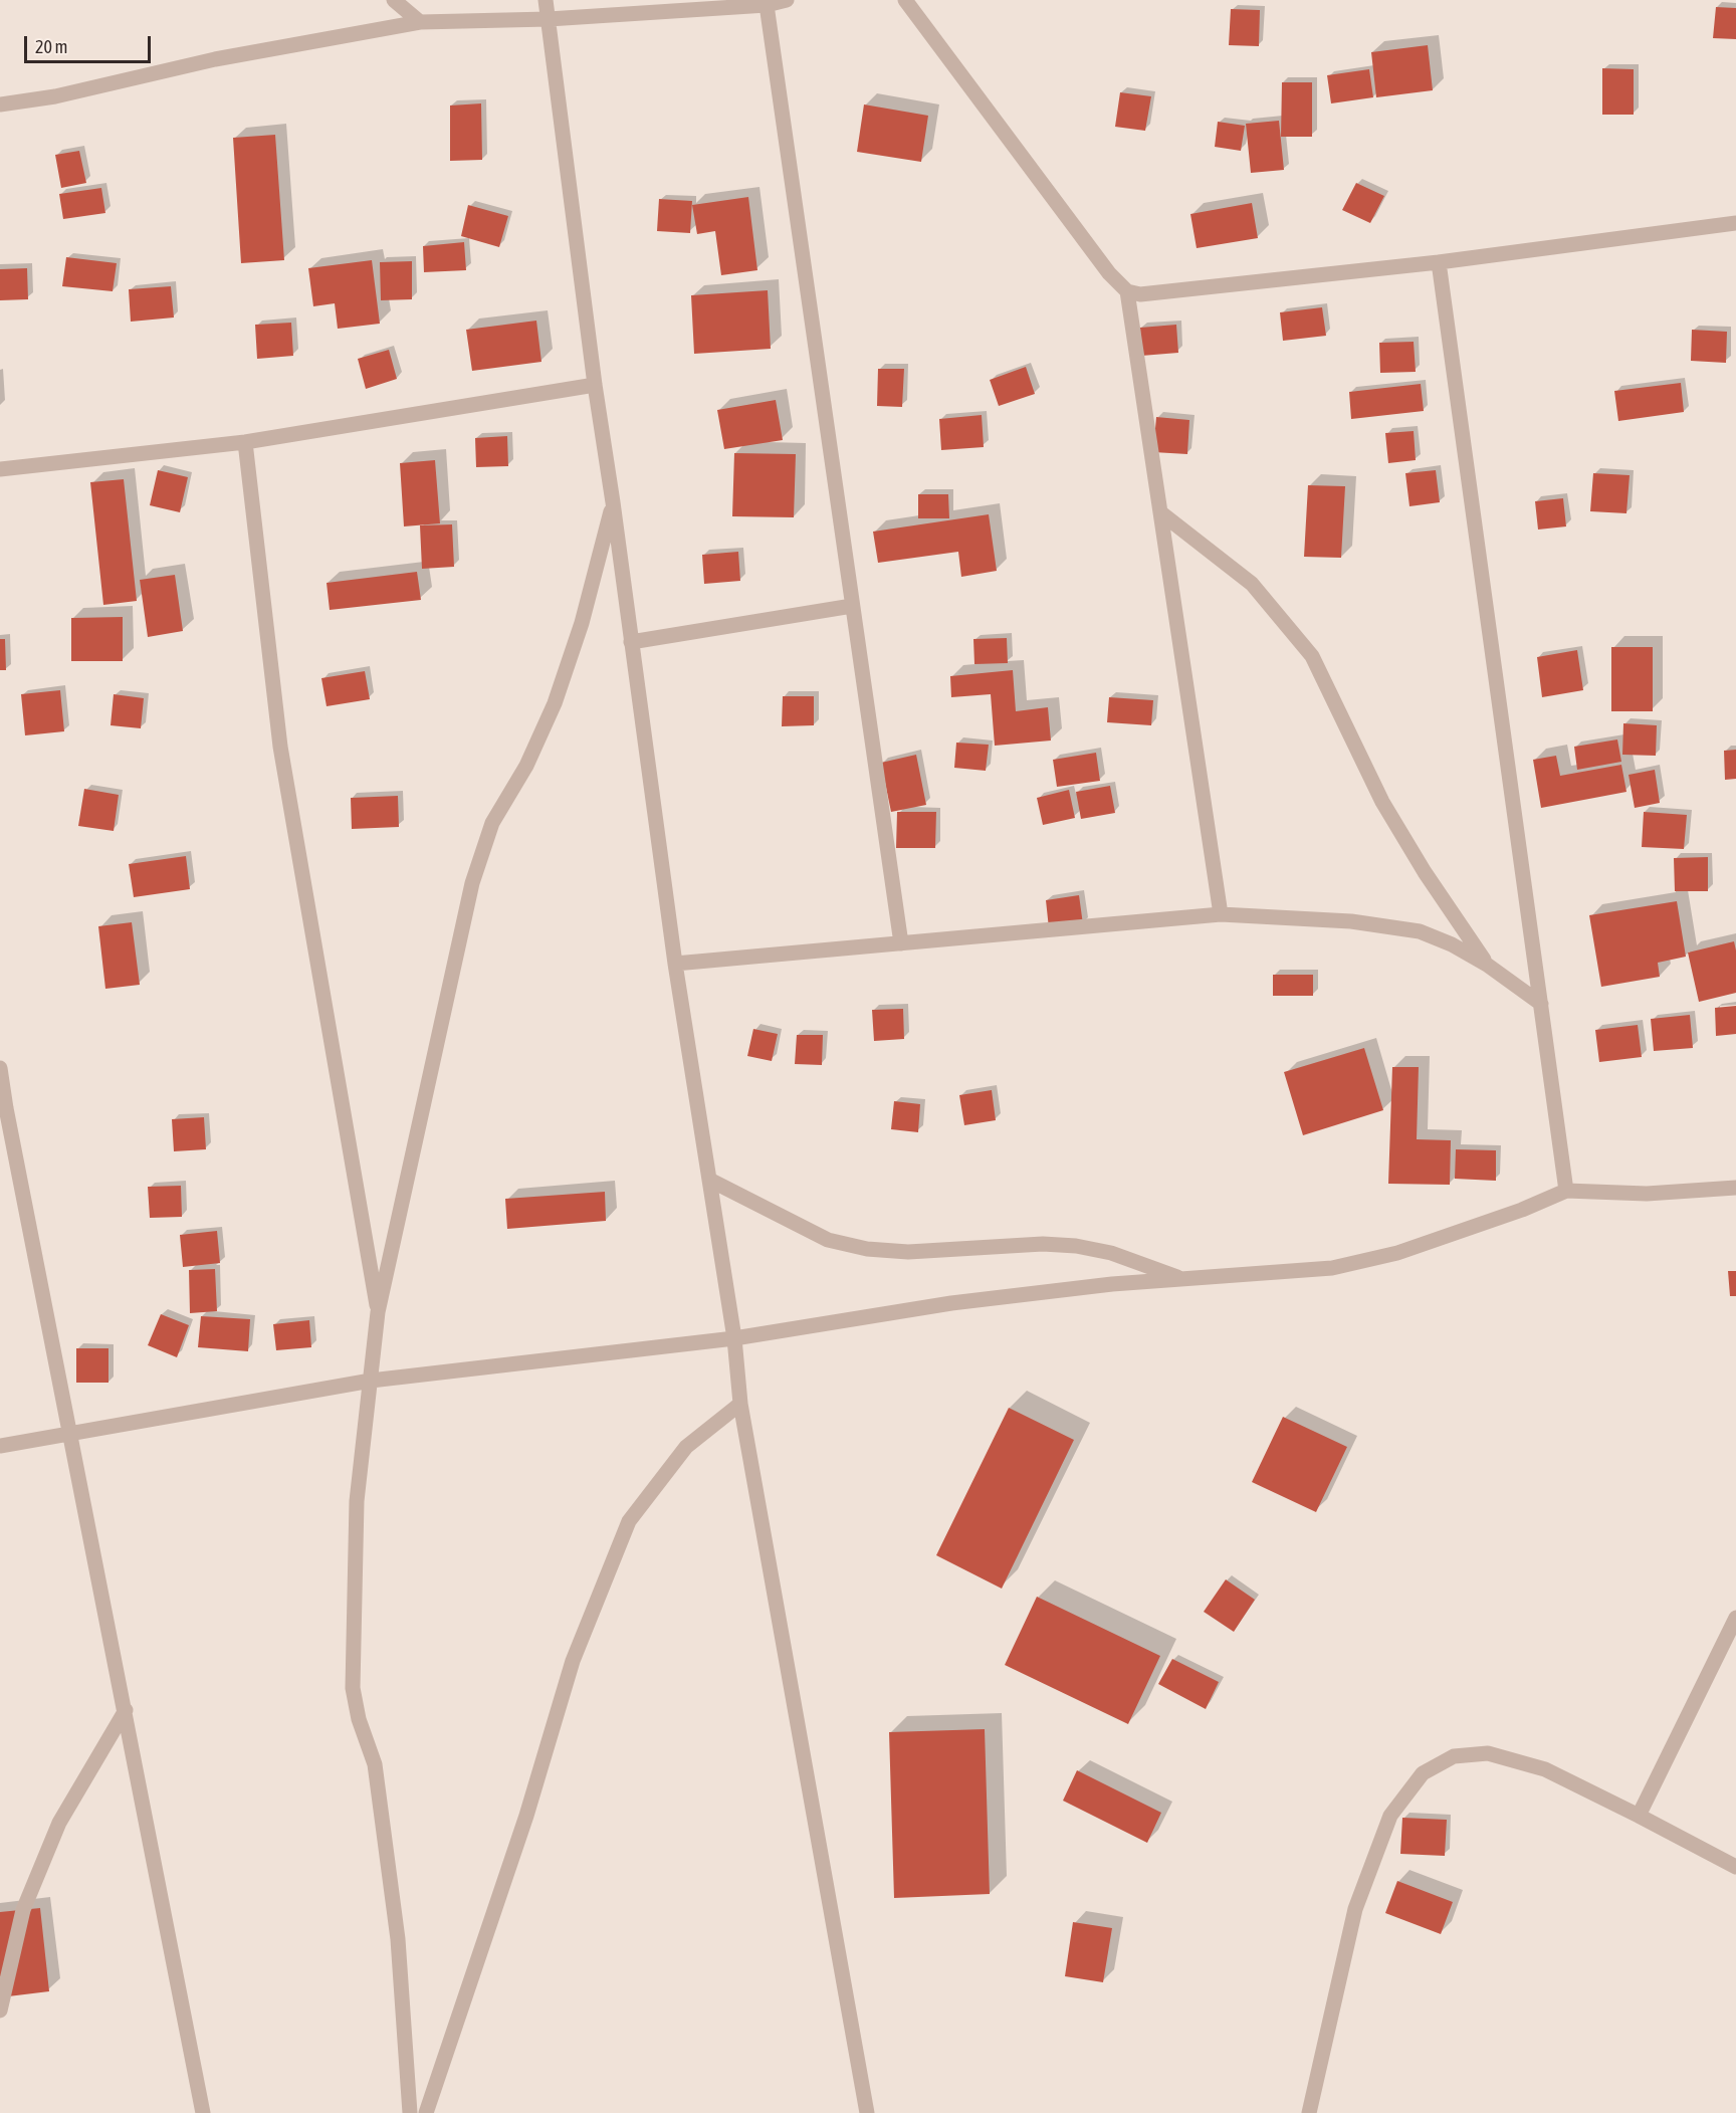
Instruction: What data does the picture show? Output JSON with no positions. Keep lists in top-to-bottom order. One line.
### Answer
{"scale_bar":"20 m"}
